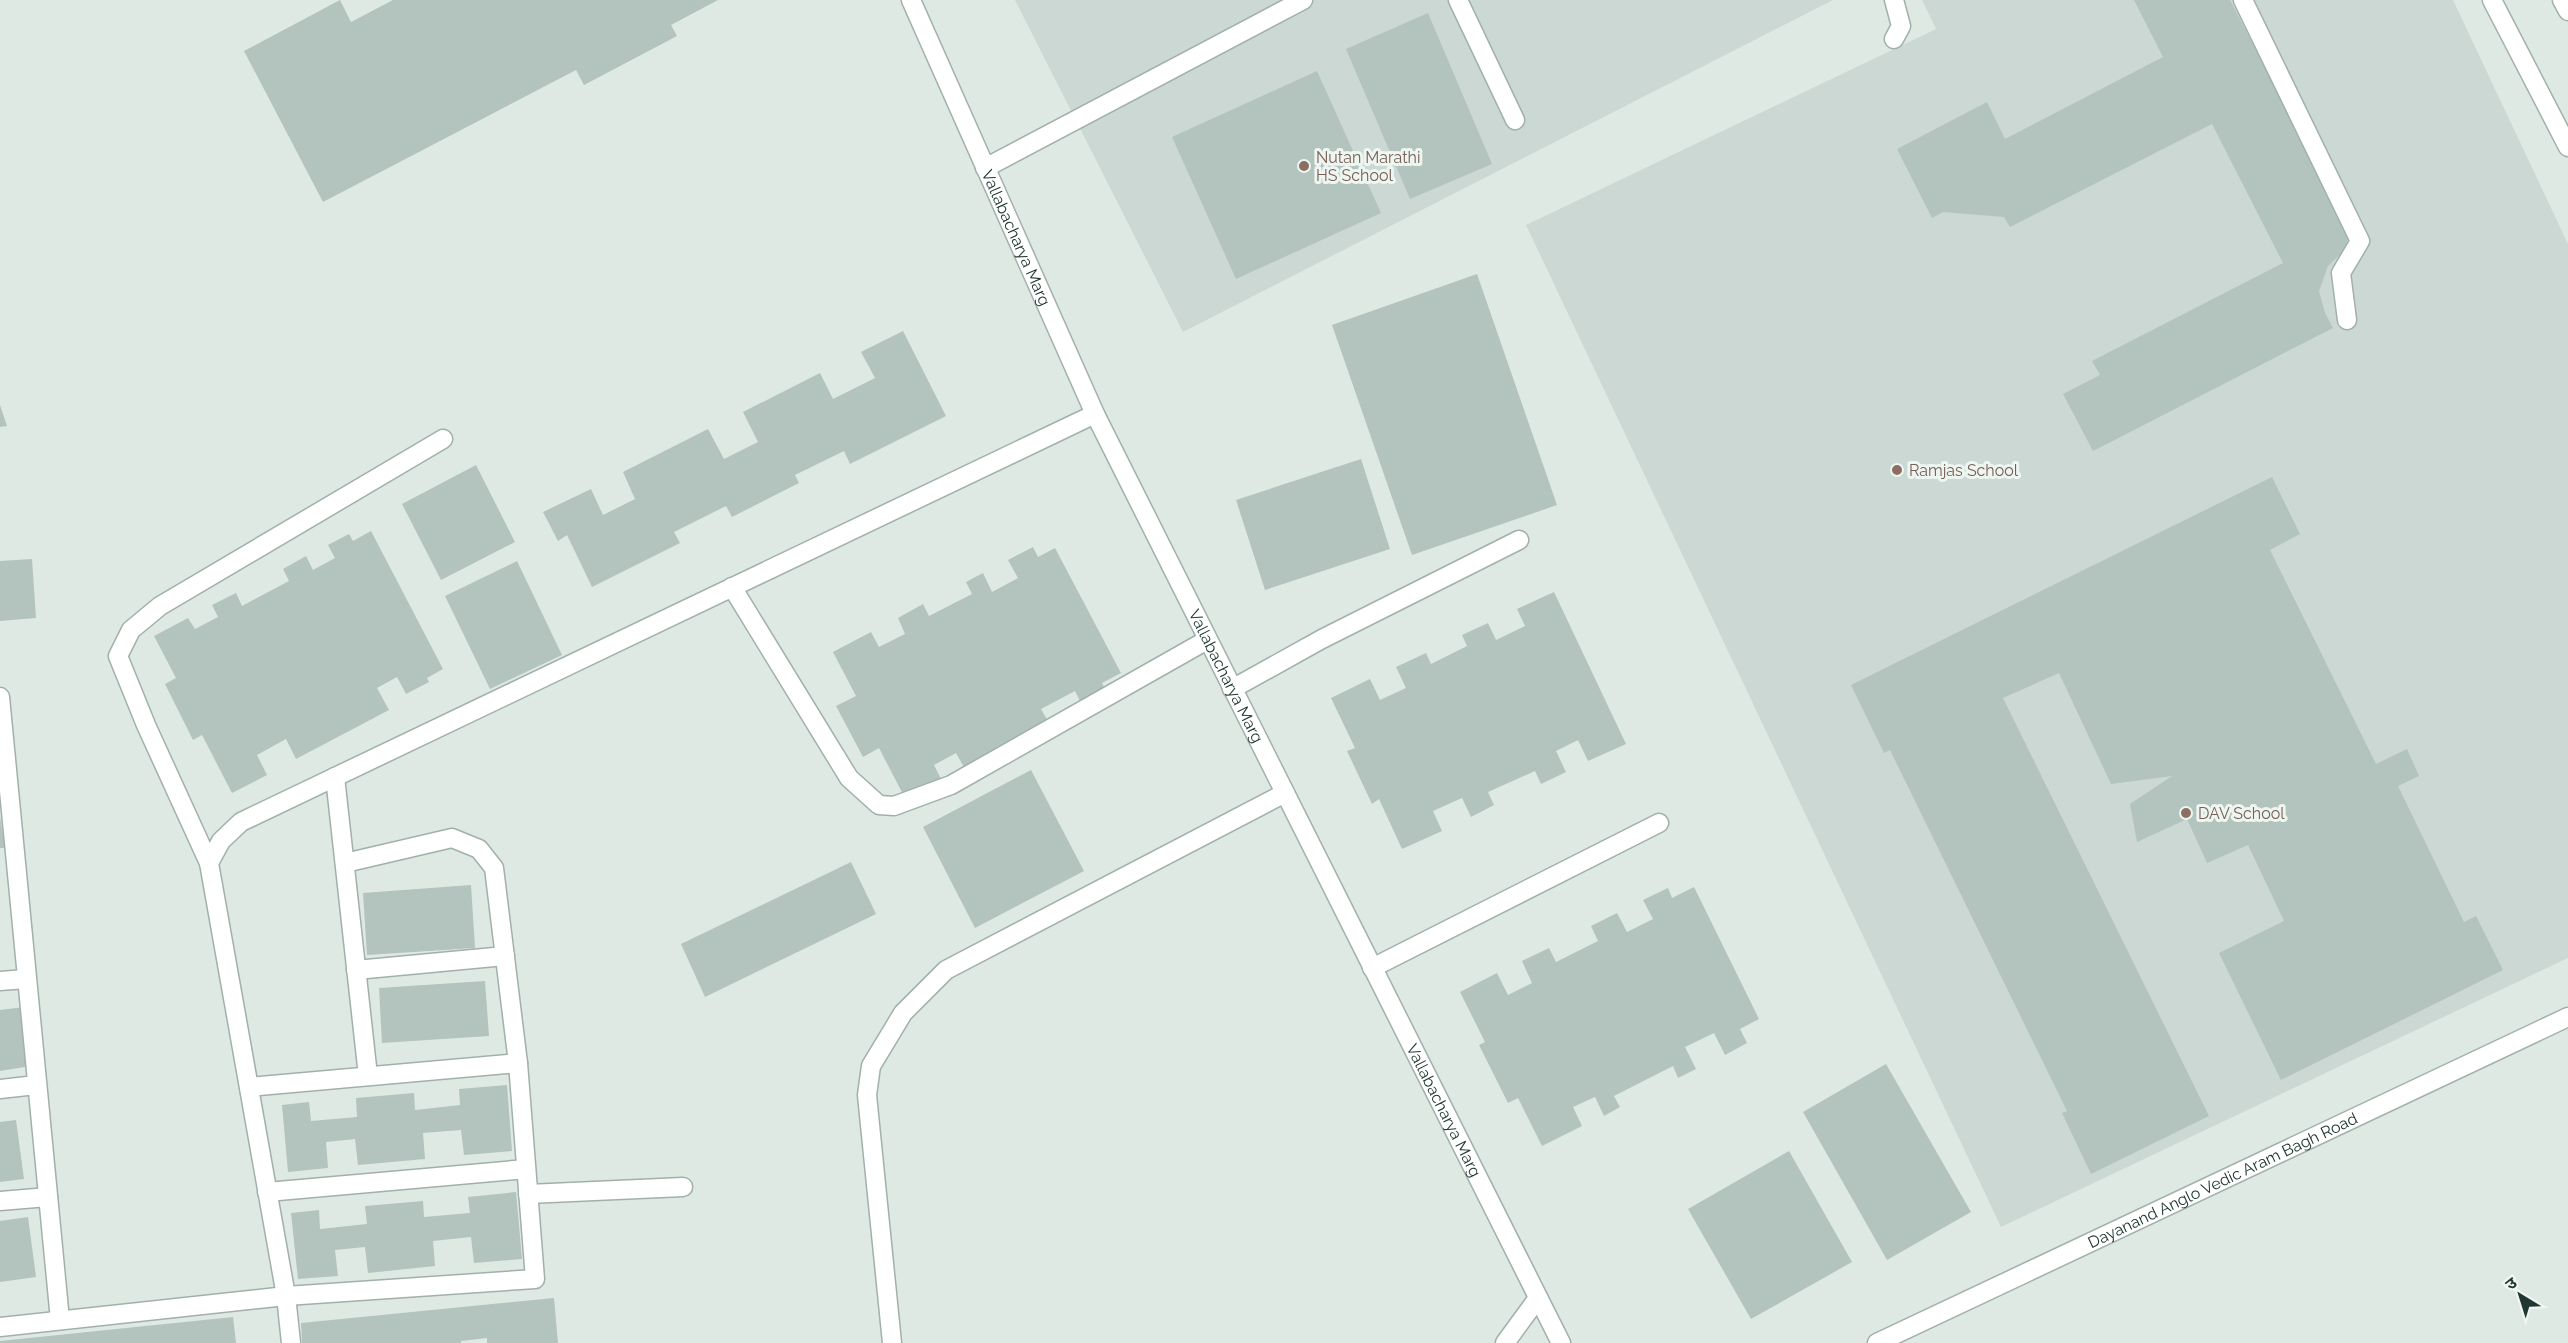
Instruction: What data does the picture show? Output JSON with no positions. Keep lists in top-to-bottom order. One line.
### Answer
{"streets":{"street":["Vallabacharya Marg","Dayanand Anglo Vedic Aram Bagh Road"]},"places":["Nutan Marathi HS School","Ramjas School","DAV School"],"north":"top left"}
